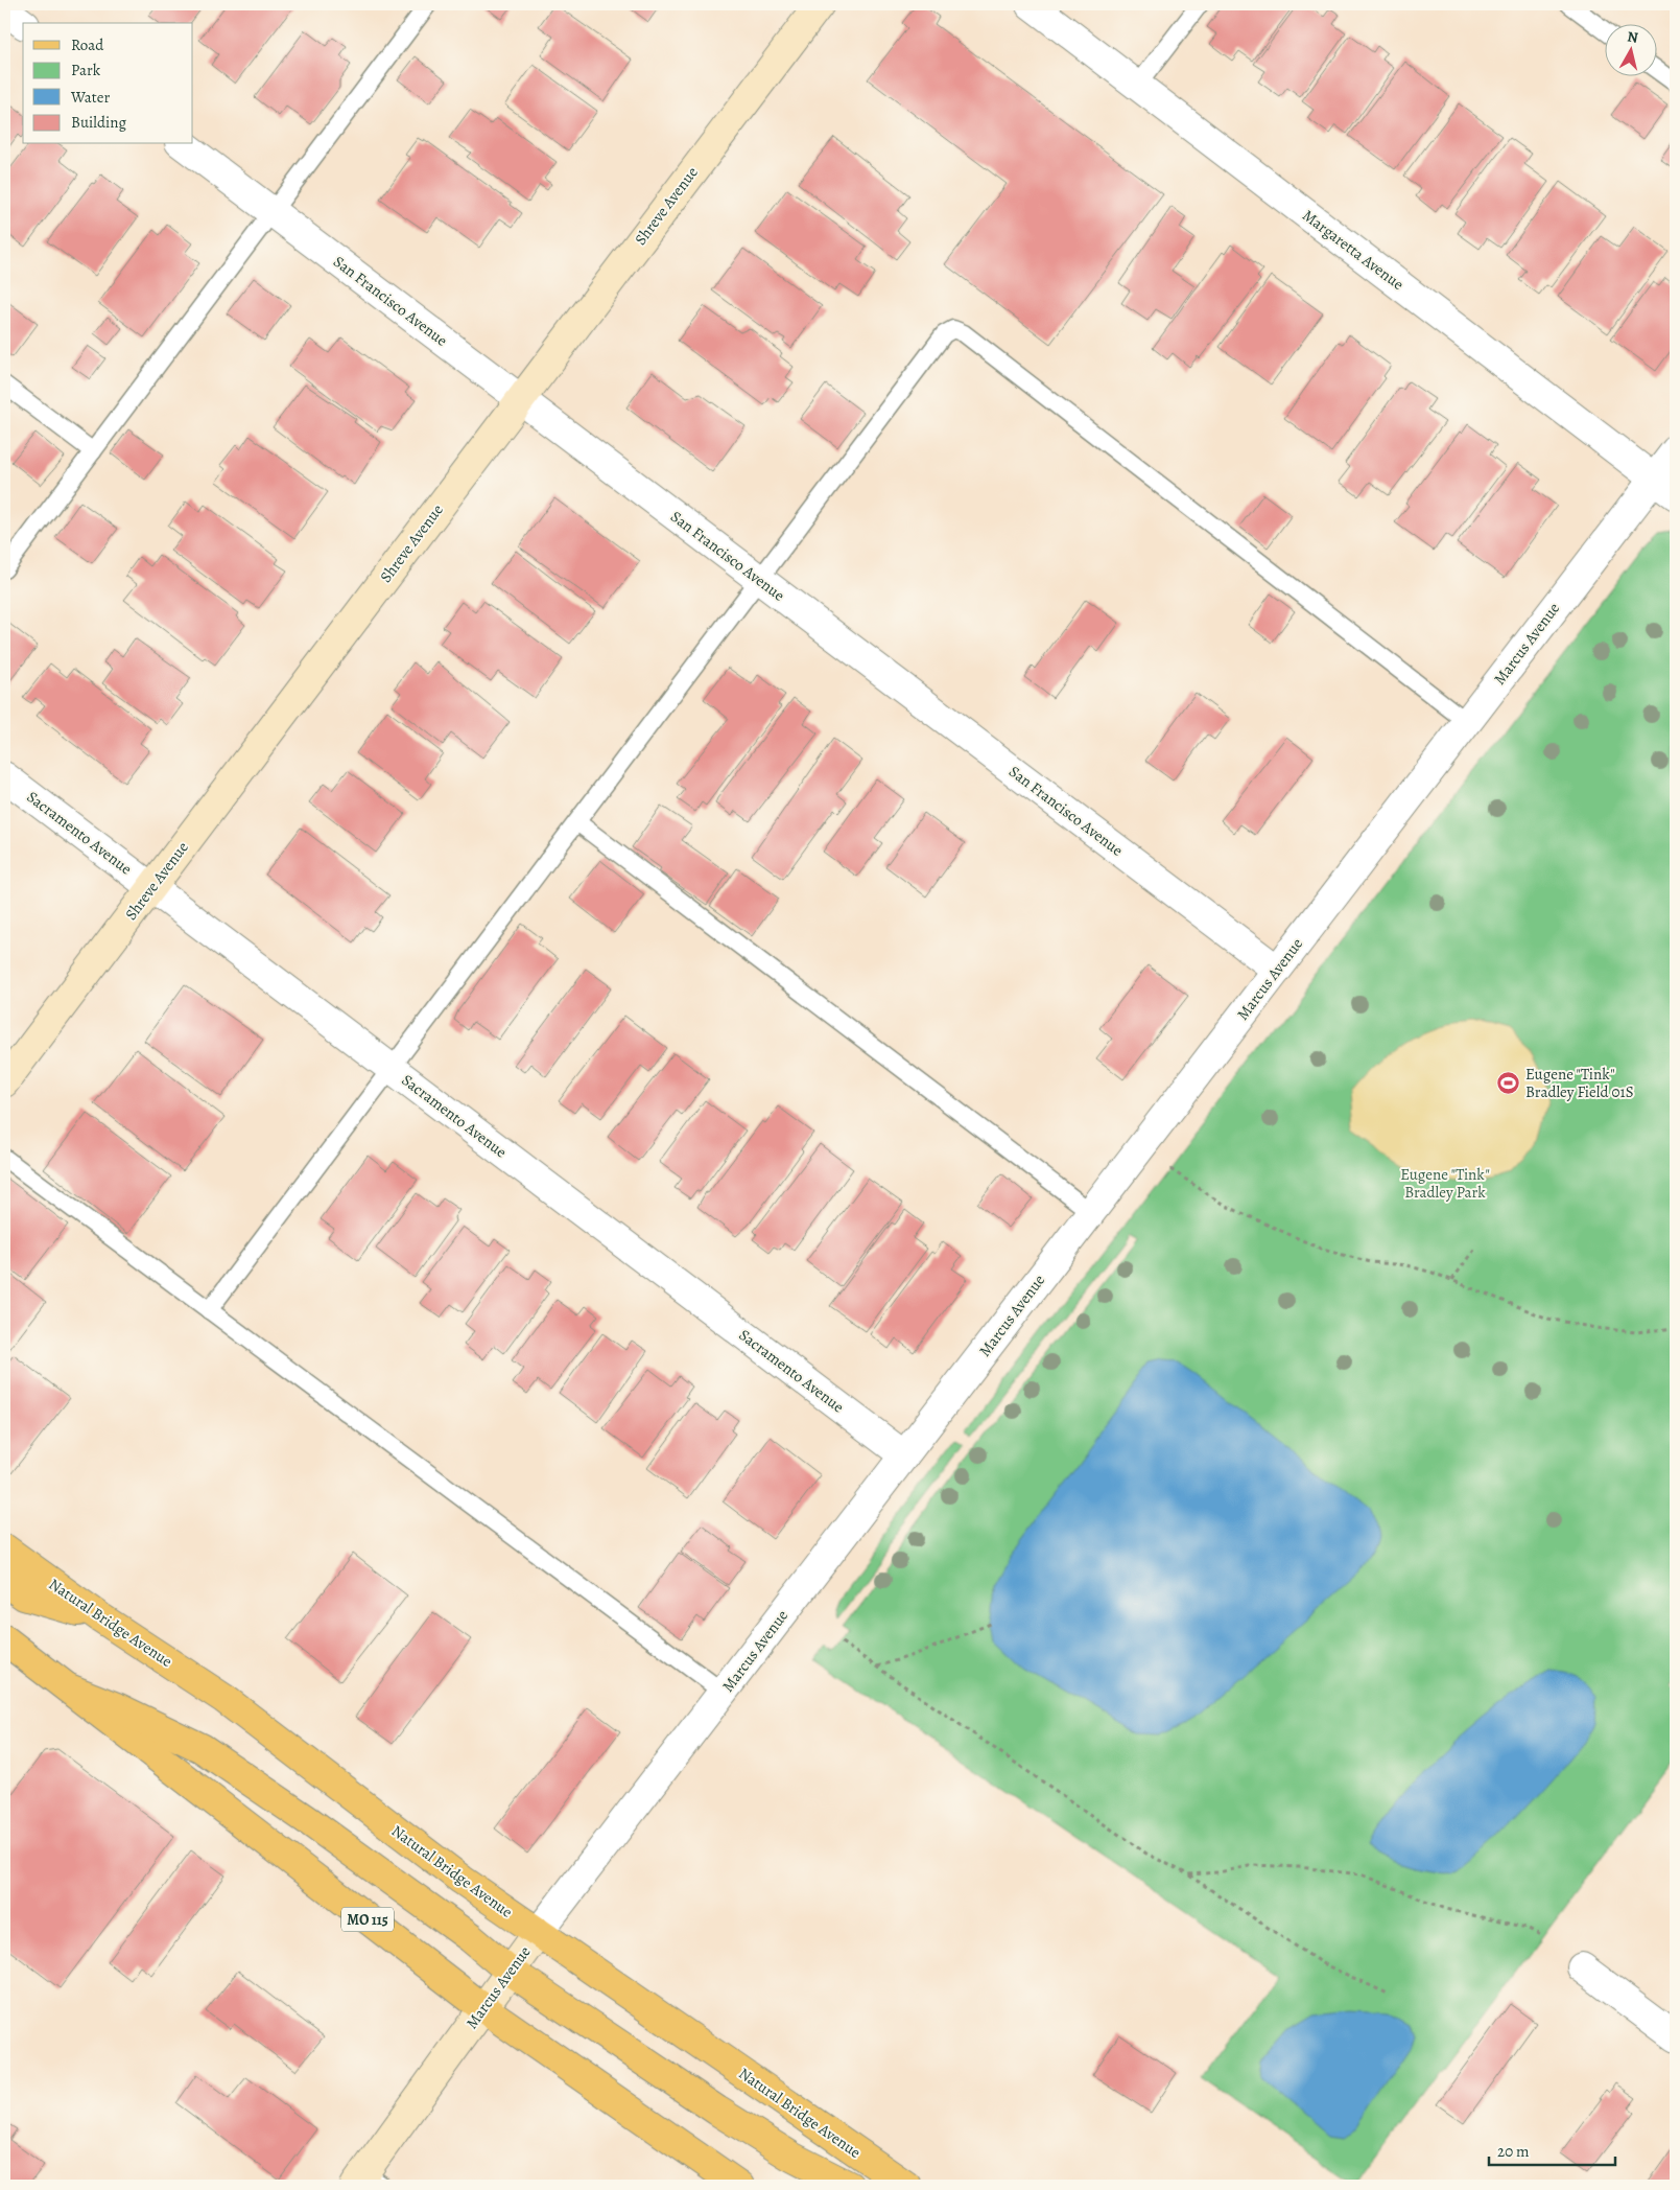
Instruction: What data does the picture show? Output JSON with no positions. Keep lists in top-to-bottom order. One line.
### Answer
{"streets":{"main road":["Natural Bridge Avenue","MO 115"],"street":["Shreve Avenue","Margaretta Avenue","San Francisco Avenue","Marcus Avenue","Sacramento Avenue"]},"crossings":[["Shreve Avenue","San Francisco Avenue"],["Shreve Avenue","Sacramento Avenue"],["Margaretta Avenue","Marcus Avenue"],["San Francisco Avenue","Marcus Avenue"],["Marcus Avenue","Sacramento Avenue"],["Marcus Avenue","Natural Bridge Avenue"],["Marcus Avenue","MO 115"]],"parks":["Eugene \"Tink\" Bradley Park"],"places":{"sports":["Eugene \"Tink\" Bradley Field 01S"]},"legend":["Road","Park","Water","Building"],"scale_bar":"20 m","north":"top"}
